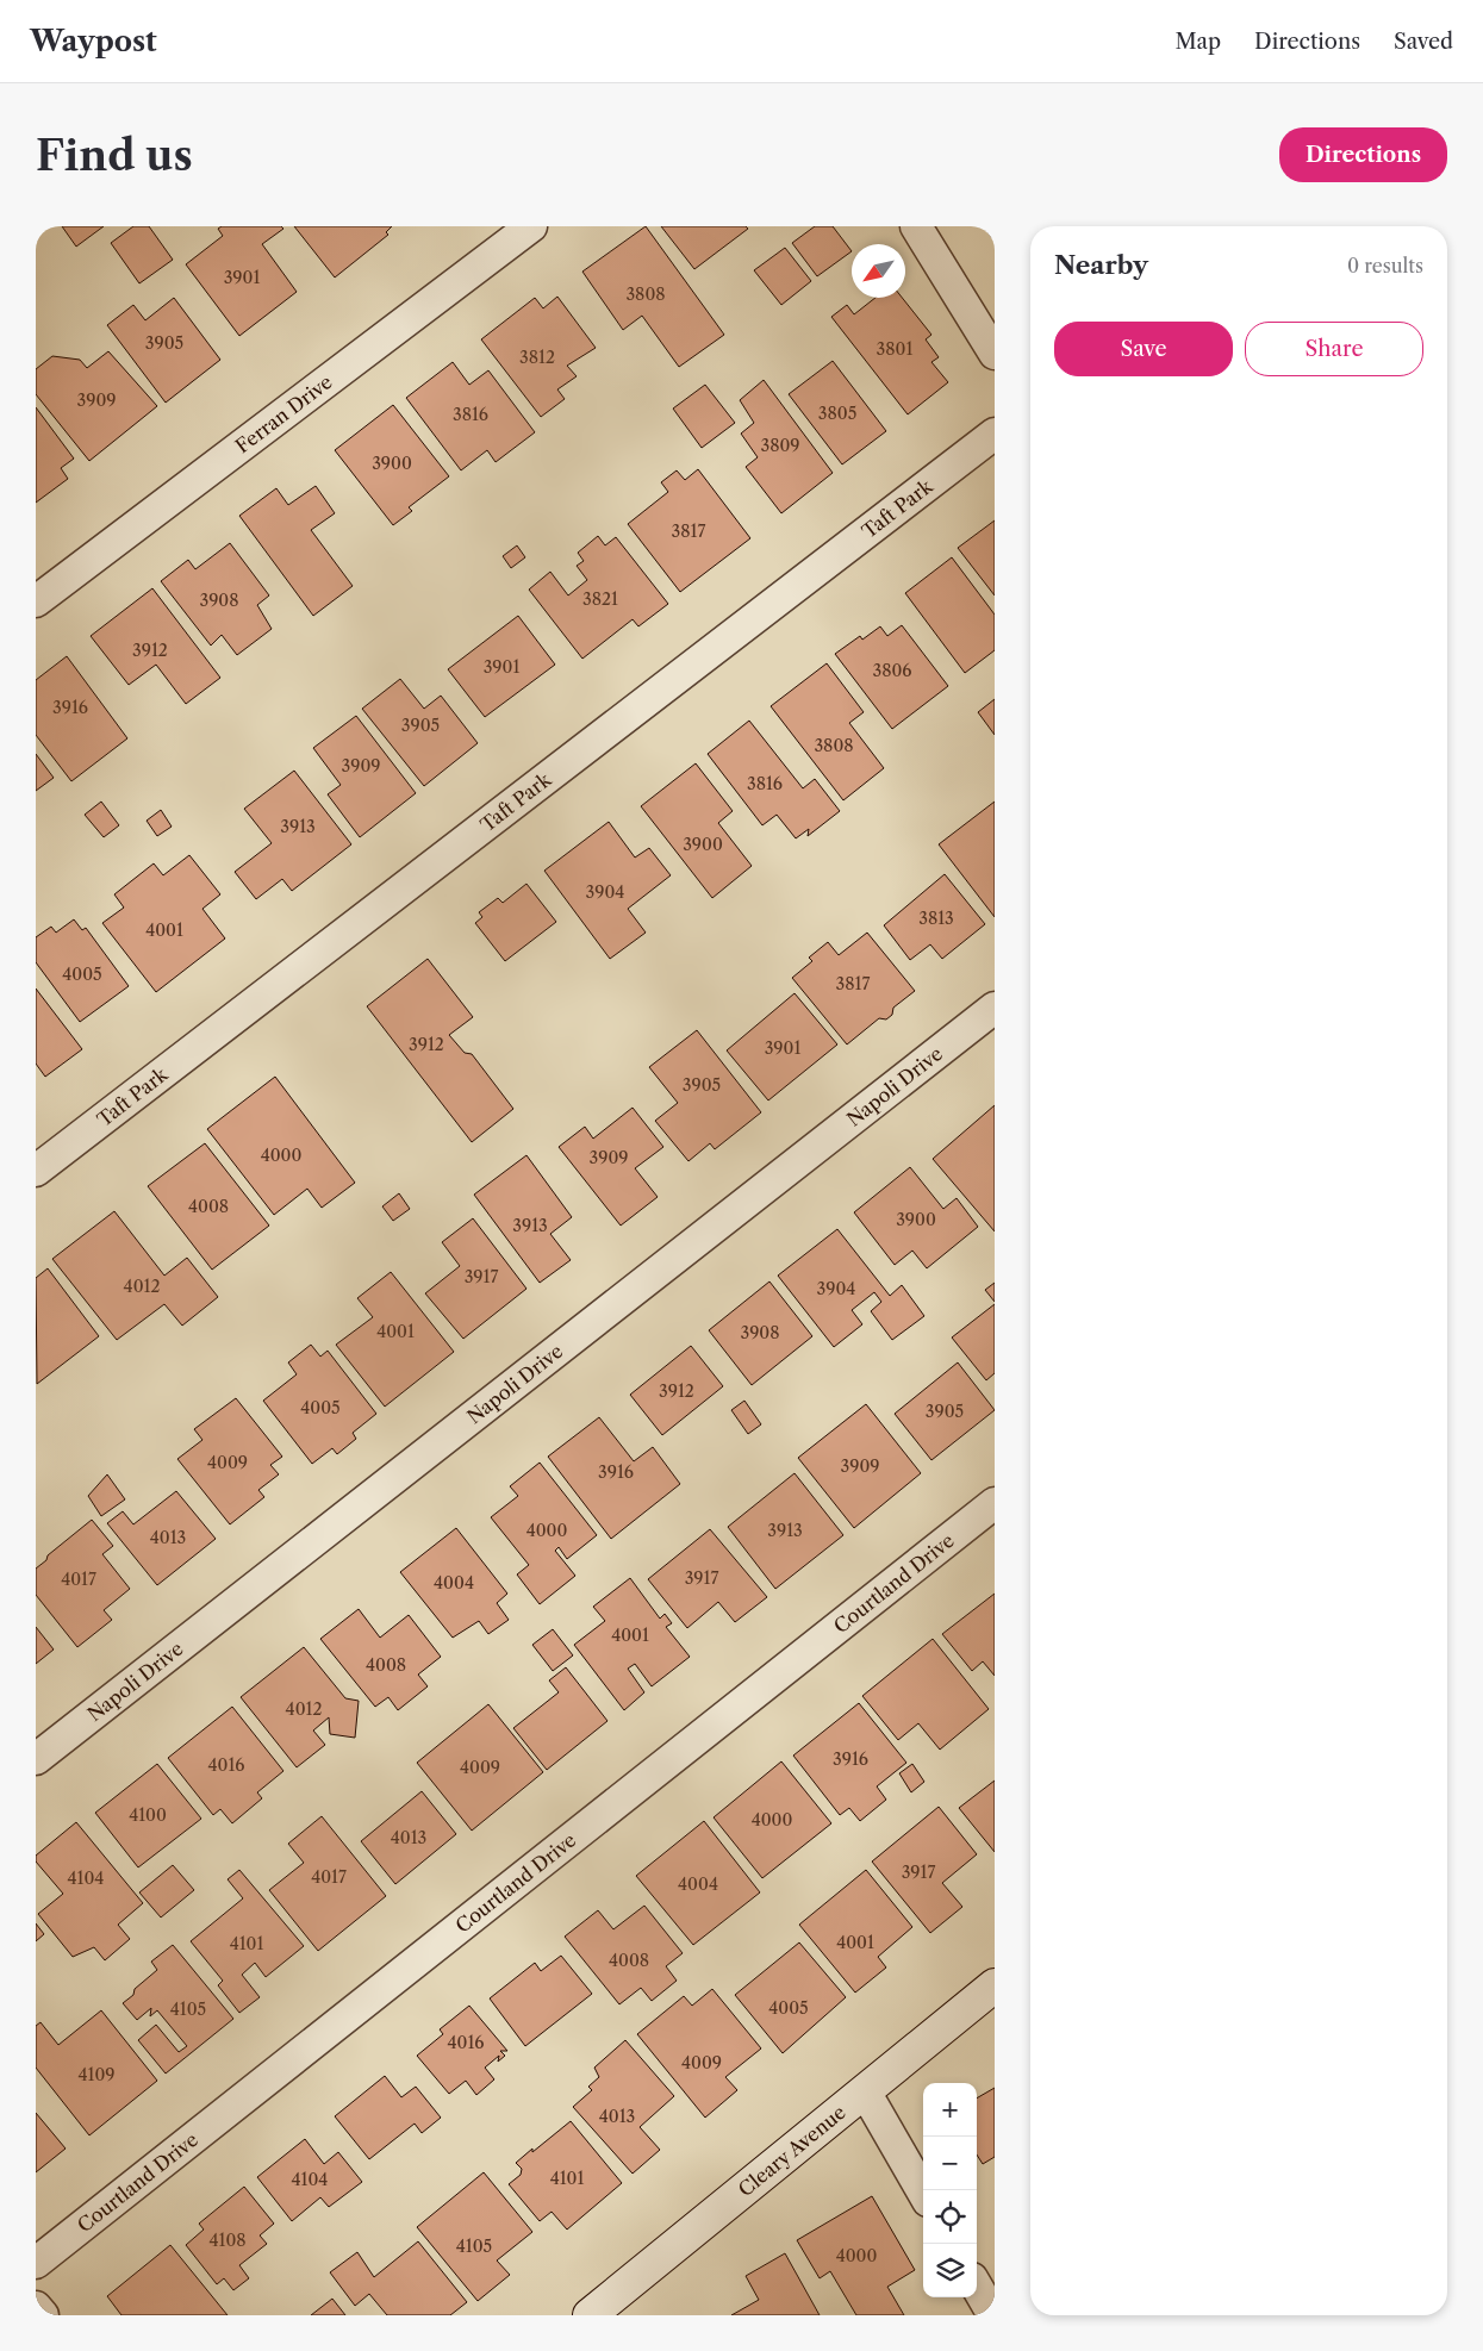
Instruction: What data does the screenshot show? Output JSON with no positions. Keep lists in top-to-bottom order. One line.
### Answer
{"streets":{"street":["Ferran Drive","Taft Park","Napoli Drive","Courtland Drive","Cleary Avenue"]},"house_numbers":["3901","3808","3905","3801","3812","3909","3805","3816","3809","3900","3817","3821","3908","3912","3901","3806","3916","3905","3808","3909","3816","3913","3900","3904","3813","4001","4005","3817","3912","3901","3905","4000","3909","4008","3900","3913","3917","4012","3904","4001","3908","3912","4005","3905","4009","3909","3916","4000","3913","4013","3917","4017","4004","4001","4008","4012","3916","4016","4009","4100","4000","4013","3917","4017","4104","4004","4001","4101","4008","4005","4105","4016","4009","4109","4013","4101","4104","4108","4105","4000"],"north":"bottom left","page":{"header":"Waypost","nav":["Map","Directions","Saved"],"buttons":["Directions",["Save","Share"]],"title":"Find us","heading":["Nearby","0 results"],"map_buttons":["+","−"]}}
